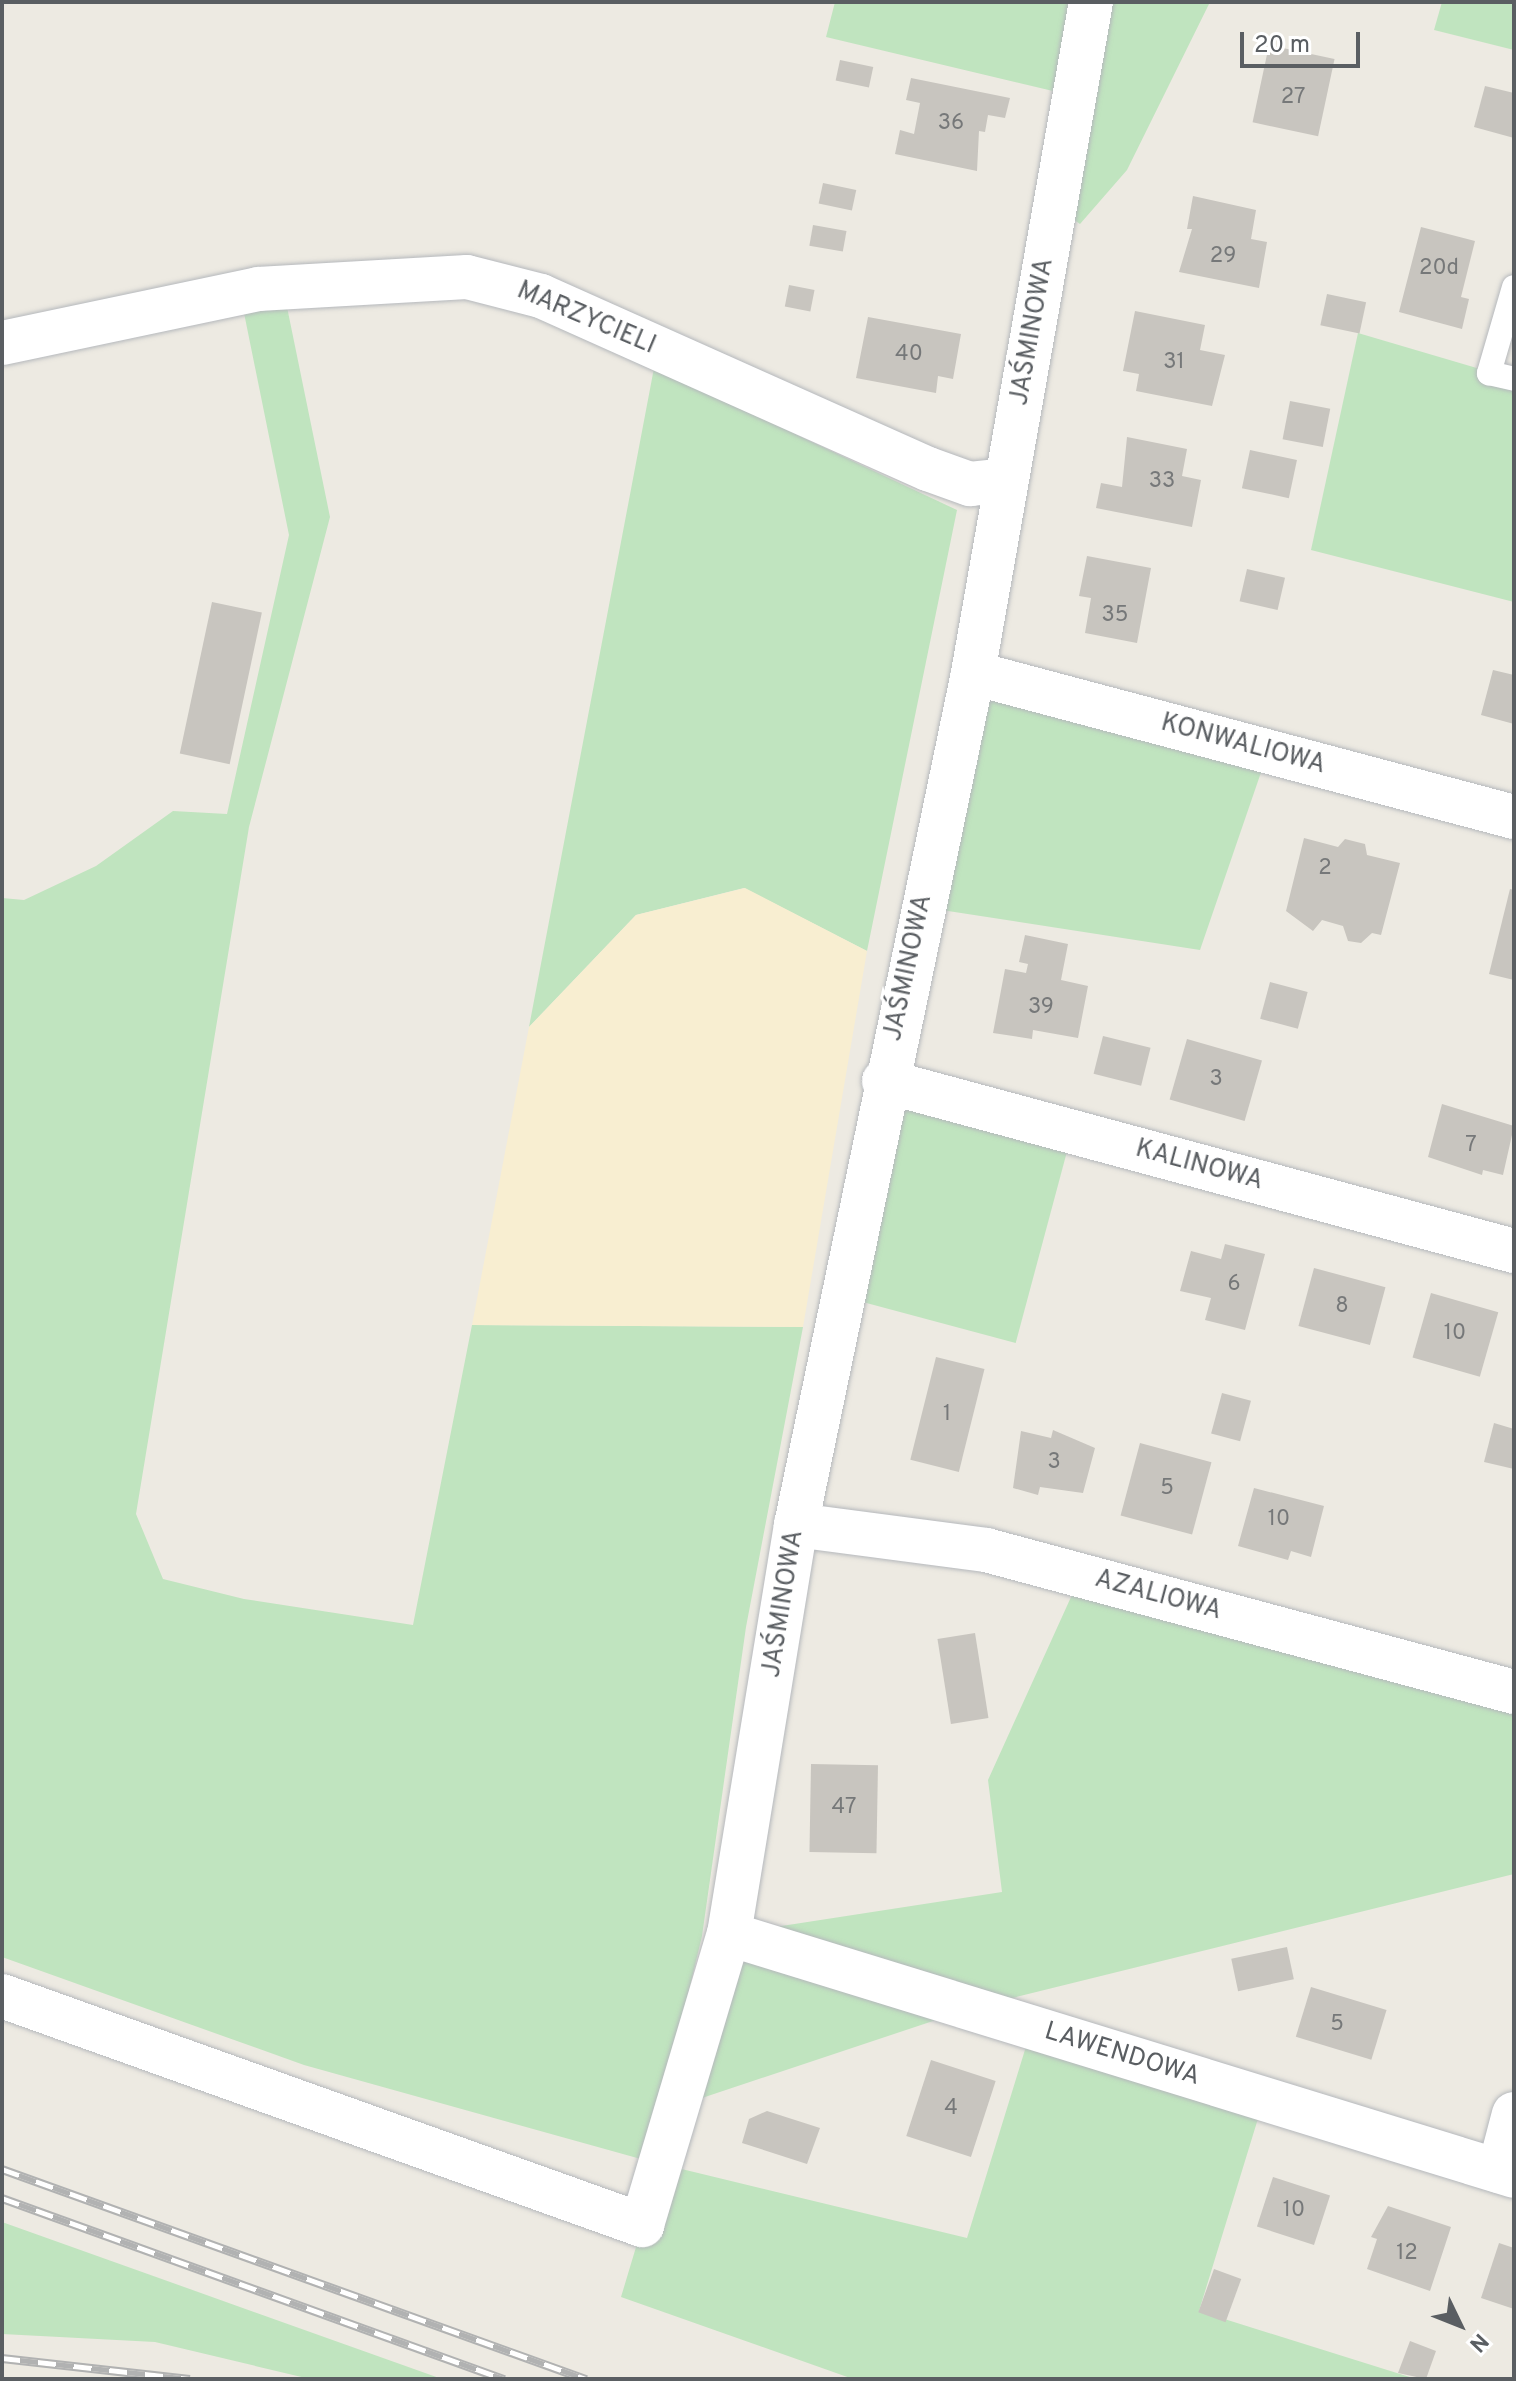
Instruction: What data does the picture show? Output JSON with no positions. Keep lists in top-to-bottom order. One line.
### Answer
{"streets":{"street":["MARZYCIELI","JAŚMINOWA","KONWALIOWA","KALINOWA","AZALIOWA","LAWENDOWA"]},"crossings":[["MARZYCIELI","JAŚMINOWA"],["JAŚMINOWA","KONWALIOWA"],["JAŚMINOWA","KALINOWA"],["JAŚMINOWA","AZALIOWA"],["JAŚMINOWA","LAWENDOWA"]],"house_numbers":["27","36","29","20d","40","31","33","35","2","39","3","7","6","8","10","1","3","5","10","47","5","4","10","12"],"scale_bar":"20 m","north":"bottom right"}
